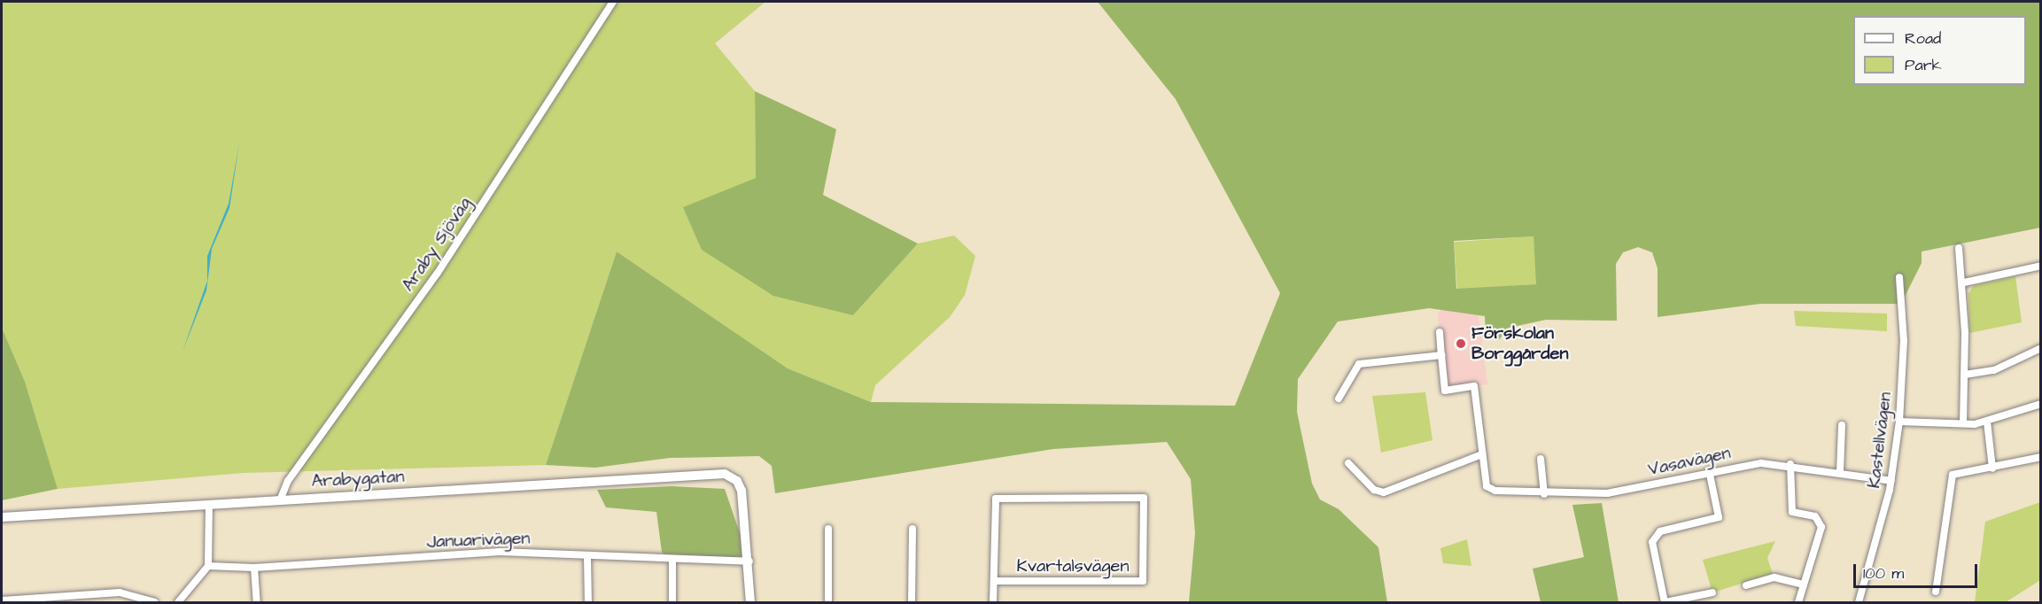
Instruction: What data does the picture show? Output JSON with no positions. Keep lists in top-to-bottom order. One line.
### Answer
{"streets":{"street":["Araby Sjöväg","Kastellvägen","Vasavägen","Arabygatan","Januarivägen","Kvartalsvägen"]},"crossings":[["Araby Sjöväg","Arabygatan"],["Kastellvägen","Vasavägen"],["Arabygatan","Januarivägen"]],"places":["Förskolan Borggården"],"legend":["Road","Park"],"scale_bar":"100 m"}
